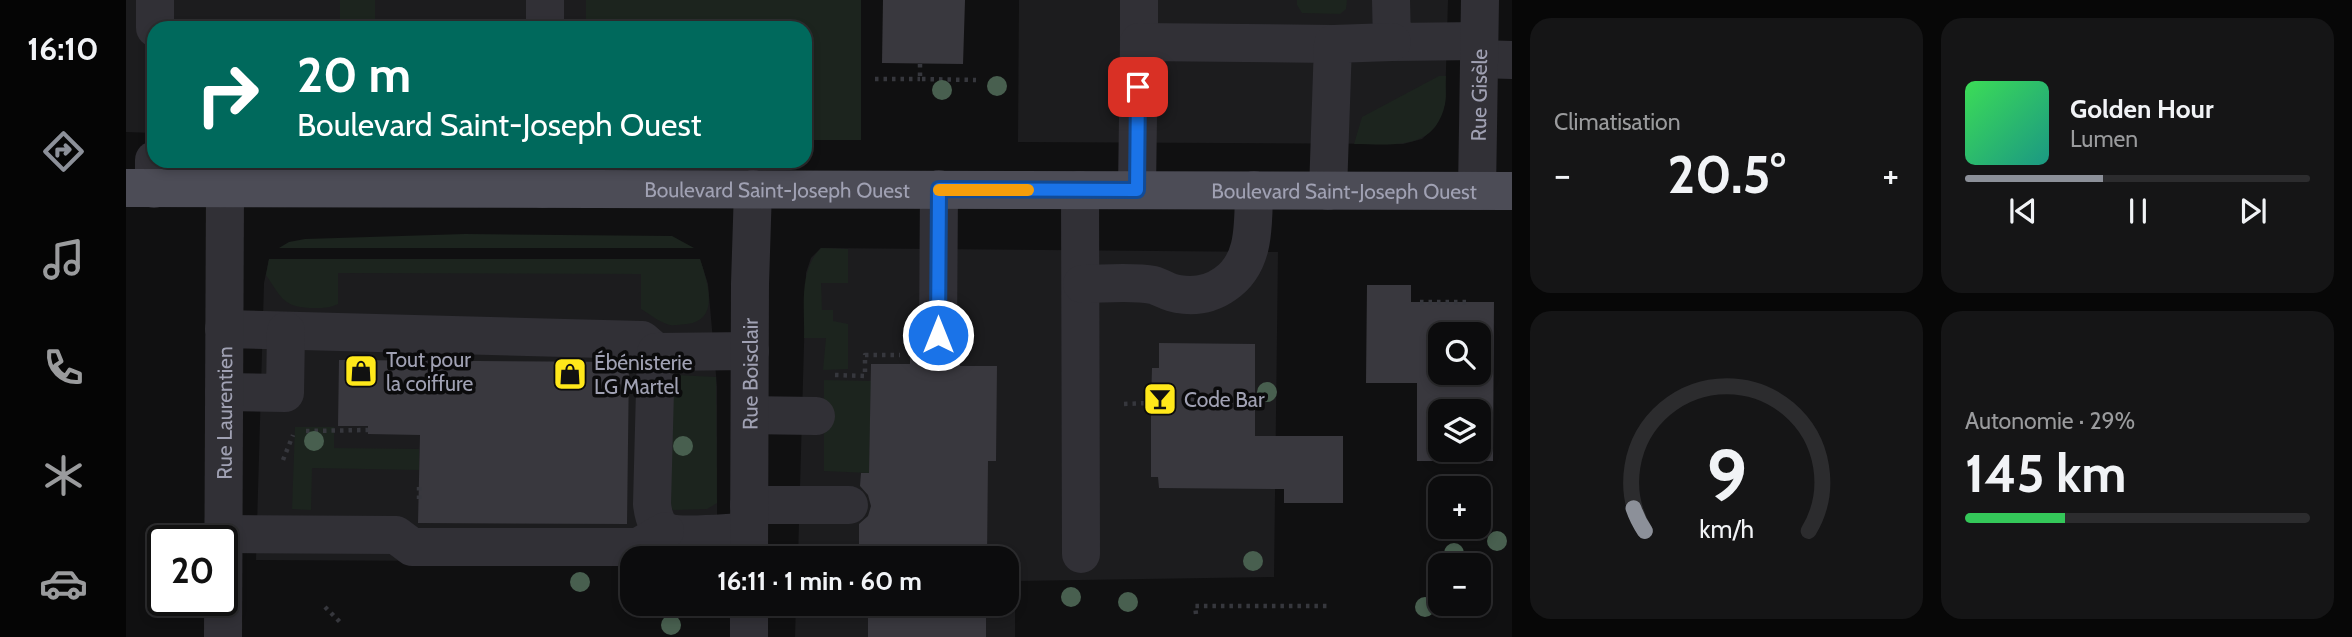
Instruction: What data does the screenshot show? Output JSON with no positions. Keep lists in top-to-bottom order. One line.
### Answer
{"streets":{"main road":["Boulevard Saint-Joseph Ouest"],"street":["Rue Gisèle","Rue Boisclair","Rue Laurentien"]},"crossings":[["Rue Gisèle","Boulevard Saint-Joseph Ouest"],["Boulevard Saint-Joseph Ouest","Rue Boisclair"],["Boulevard Saint-Joseph Ouest","Rue Laurentien"]],"places":{"shop":["Tout pour la coiffure","Ébénisterie LG Martel"],"bar":["Code Bar"]},"page":{"tabs":"16:10","tile":["Climatisation",["Autonomie · 29%","145 km"]],"turn":["20 m","Boulevard Saint-Joseph Ouest"],"song":["Golden Hour","Lumen"],"heat":["−","20.5°","+"],"map_buttons":["+","−"],"limit":"20","trip":"16:11 · 1 min · 60 m","gauge":["9","km/h"]}}
